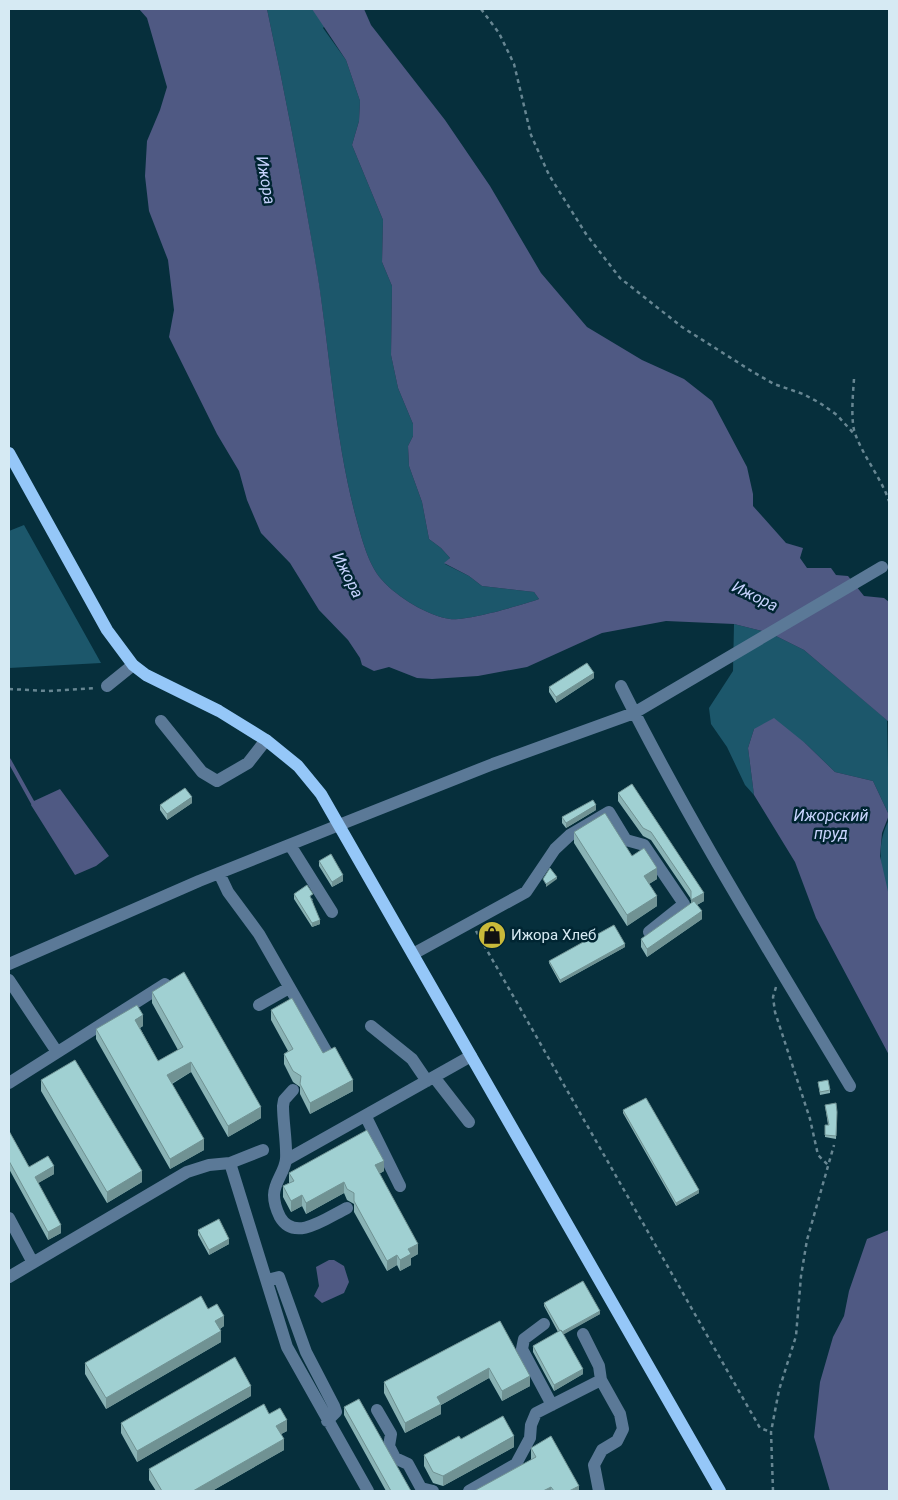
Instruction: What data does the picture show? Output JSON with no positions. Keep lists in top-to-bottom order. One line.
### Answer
{"water":["Ижора","Ижорский пруд"],"places":{"shop":["Ижора Хлеб"]}}
